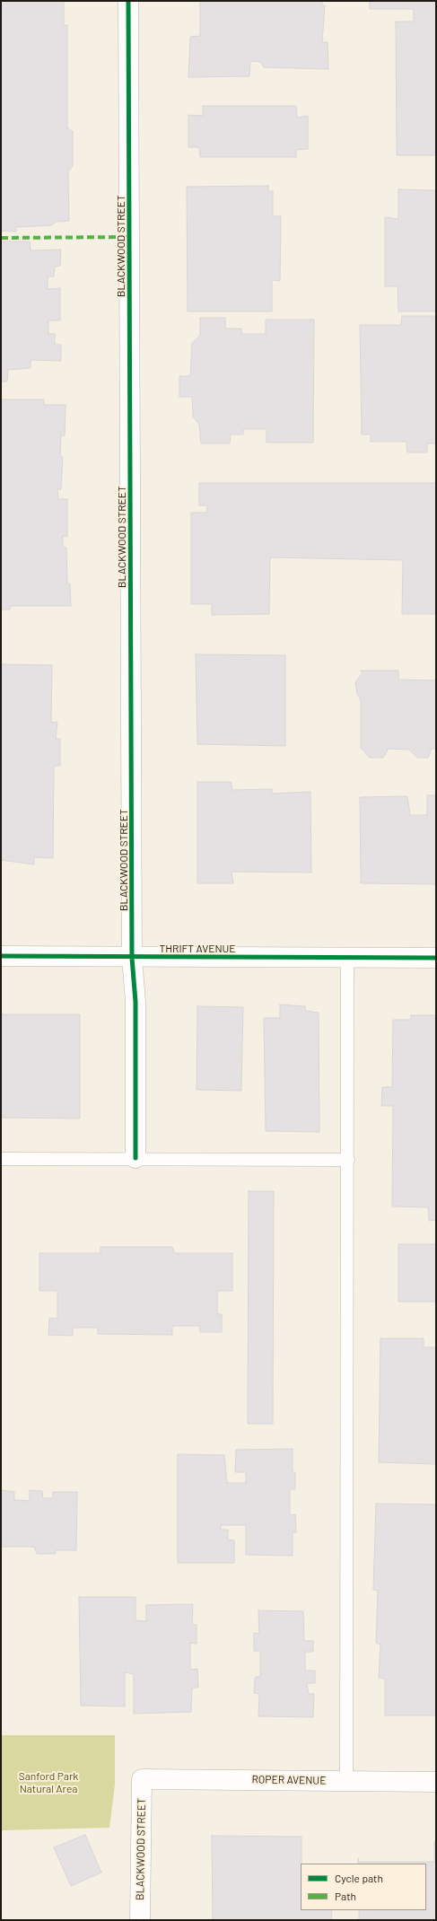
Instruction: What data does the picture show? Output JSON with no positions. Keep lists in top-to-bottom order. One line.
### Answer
{"streets":{"street":["BLACKWOOD STREET","THRIFT AVENUE","ROPER AVENUE"]},"crossings":[["BLACKWOOD STREET","THRIFT AVENUE"],["BLACKWOOD STREET","ROPER AVENUE"]],"parks":["Sanford Park Natural Area"],"legend":["Cycle path","Path"]}
